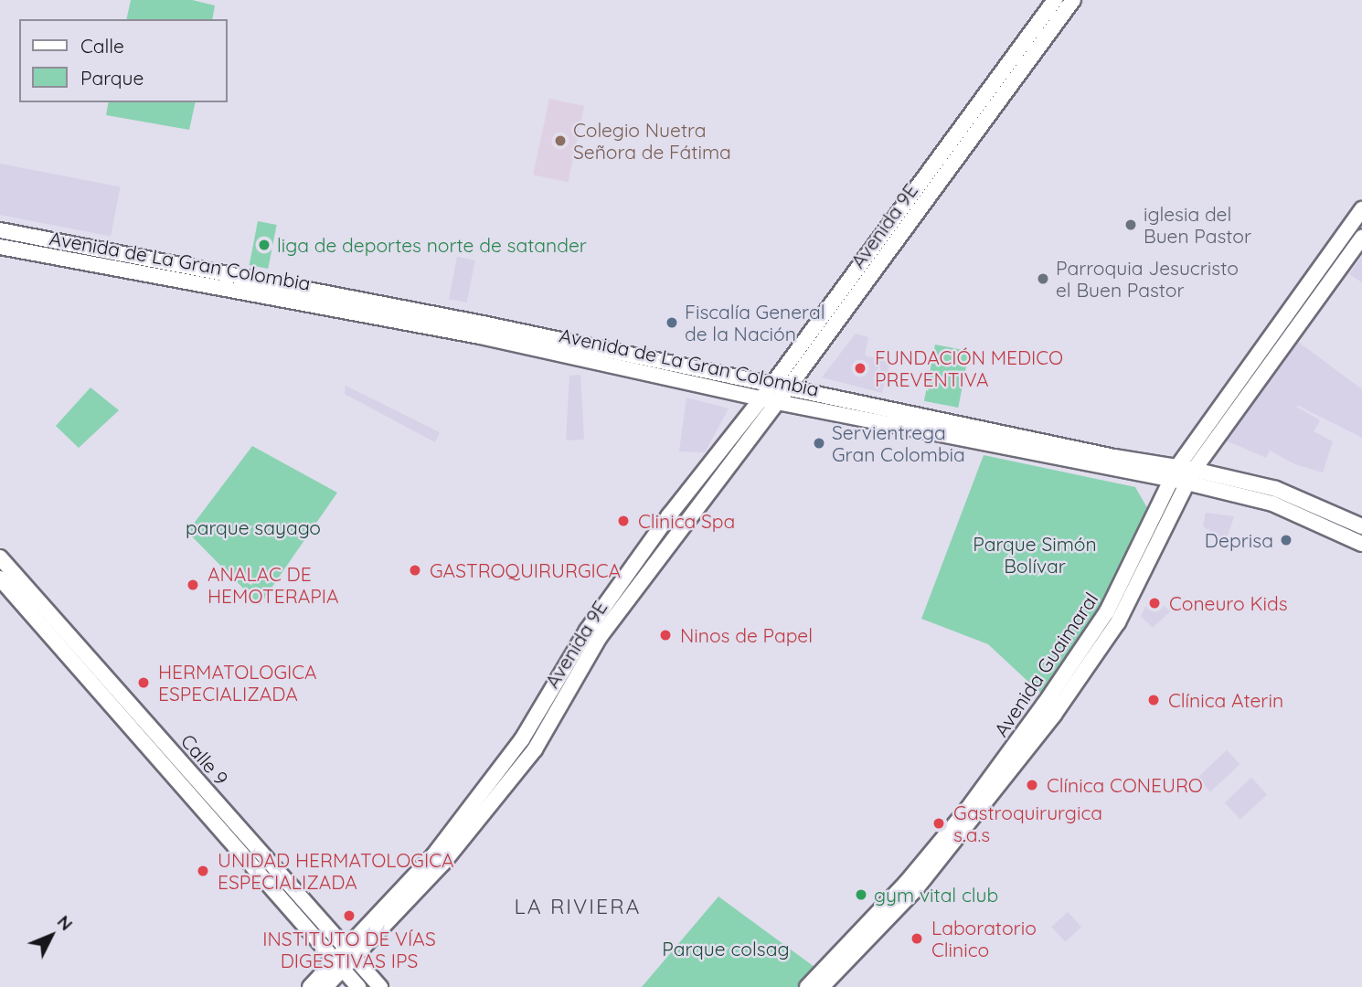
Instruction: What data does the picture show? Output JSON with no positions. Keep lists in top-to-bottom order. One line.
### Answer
{"streets":{"street":["Avenida 9E","Avenida de La Gran Colombia","Avenida Guaimaral","Calle 9"]},"crossings":[["Avenida 9E","Avenida de La Gran Colombia"],["Avenida 9E","Calle 9"],["Avenida de La Gran Colombia","Avenida Guaimaral"]],"districts":["LA RIVIERA"],"parks":["parque sayago","Parque Simón Bolívar","Parque colsag"],"places":["Colegio Nuetra Señora de Fátima","iglesia del Buen Pastor","liga de deportes norte de satander","Parroquia Jesucristo el Buen Pastor","Fiscalía General de la Nación","FUNDACIÓN MEDICO PREVENTIVA","Servientrega Gran Colombia","Clinica Spa","Deprisa","GASTROQUIRURGICA","ANALAC DE HEMOTERAPIA","Coneuro Kids","Ninos de Papel","HERMATOLOGICA ESPECIALIZADA","Clínica Aterin","Clínica CONEURO","Gastroquirurgica s.a.s","UNIDAD HERMATOLOGICA ESPECIALIZADA","gym vital club","INSTITUTO DE VÍAS DIGESTIVAS IPS","Laboratorio Clinico"],"legend":["Calle","Parque"],"north":"top right"}
